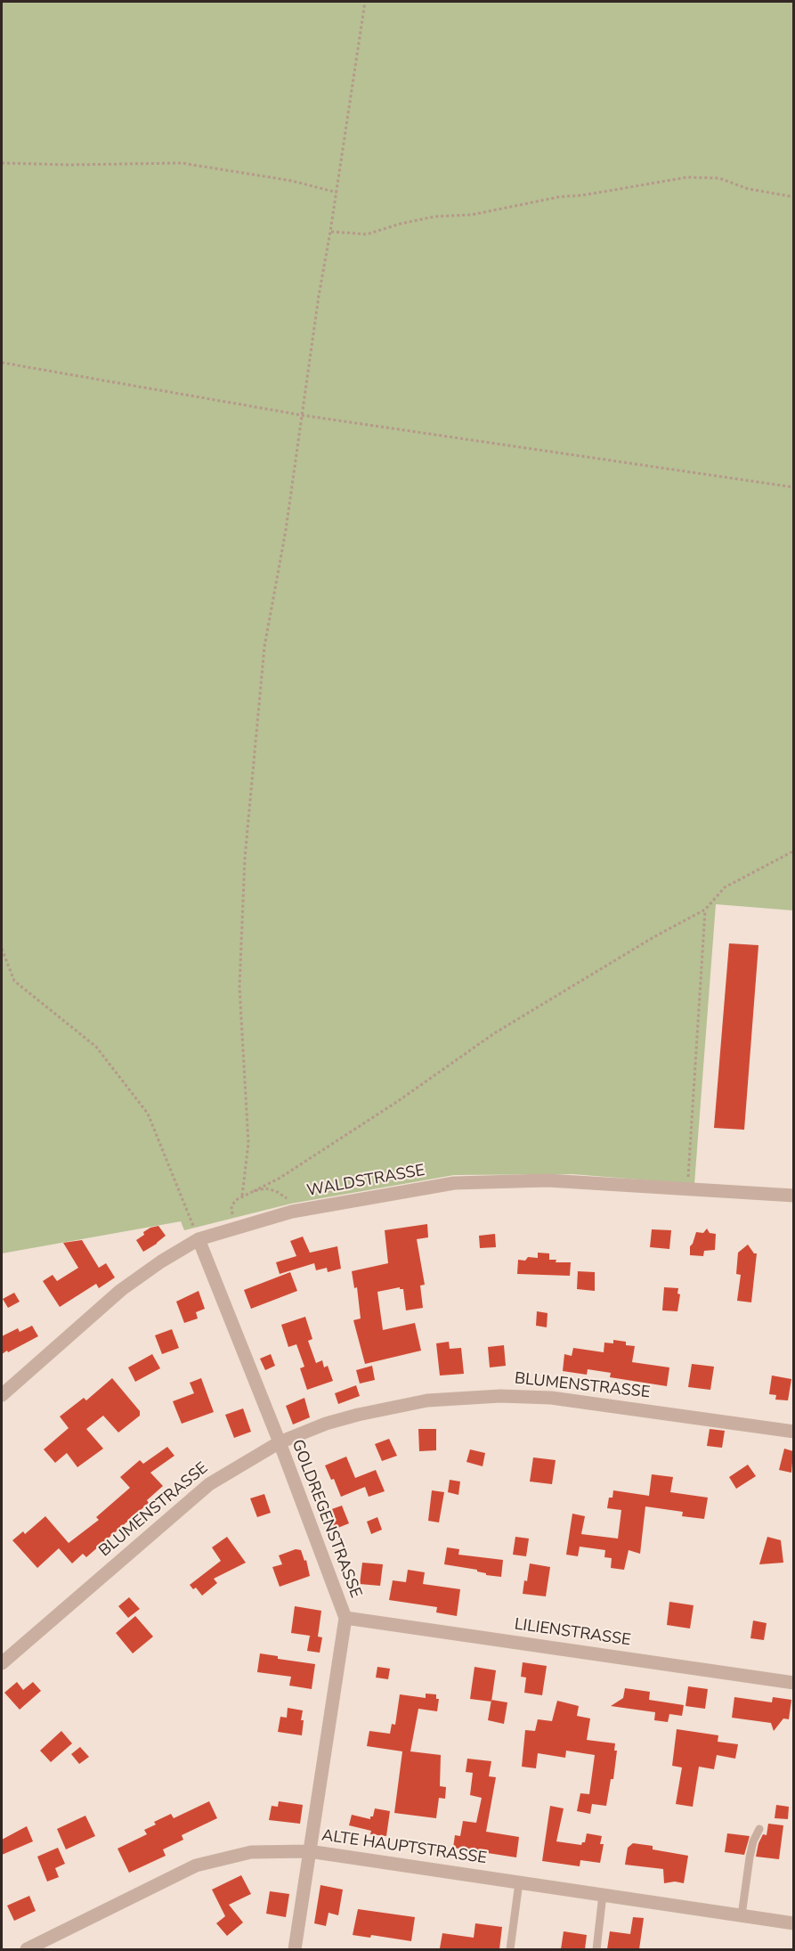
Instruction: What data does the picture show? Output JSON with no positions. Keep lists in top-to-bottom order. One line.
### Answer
{"streets":{"street":["WALDSTRASSE","BLUMENSTRASSE","GOLDREGENSTRASSE","LILIENSTRASSE","ALTE HAUPTSTRASSE"]},"crossings":[["WALDSTRASSE","GOLDREGENSTRASSE"],["BLUMENSTRASSE","GOLDREGENSTRASSE"],["GOLDREGENSTRASSE","LILIENSTRASSE"],["GOLDREGENSTRASSE","ALTE HAUPTSTRASSE"]]}
